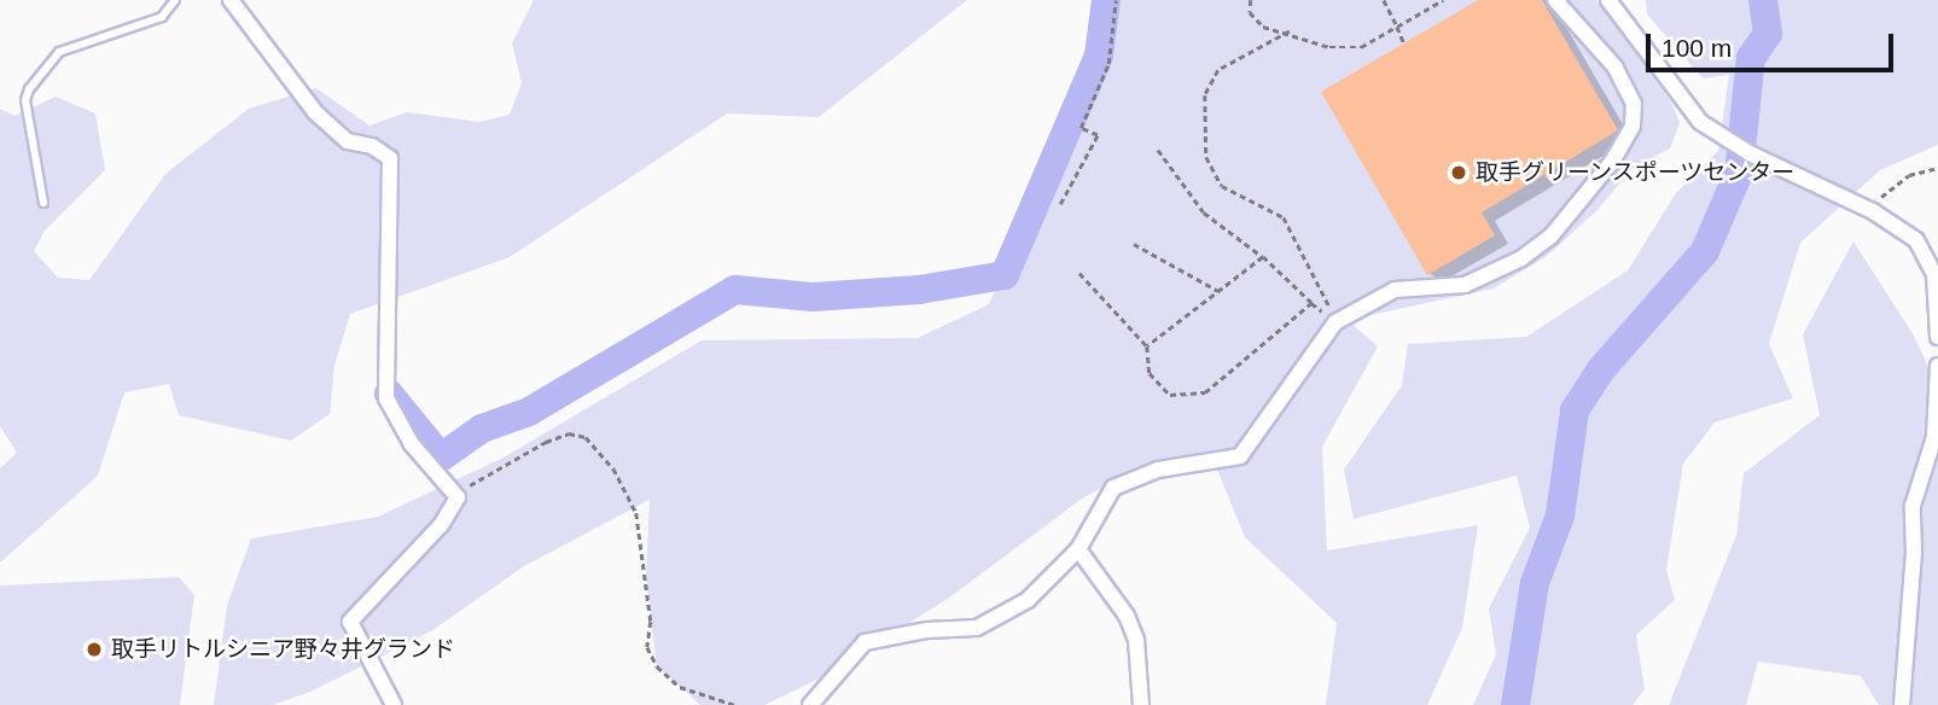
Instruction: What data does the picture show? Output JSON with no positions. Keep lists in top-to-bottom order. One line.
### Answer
{"places":["取手グリーンスポーツセンター","取手リトルシニア野々井グランド"],"scale_bar":"100 m"}
